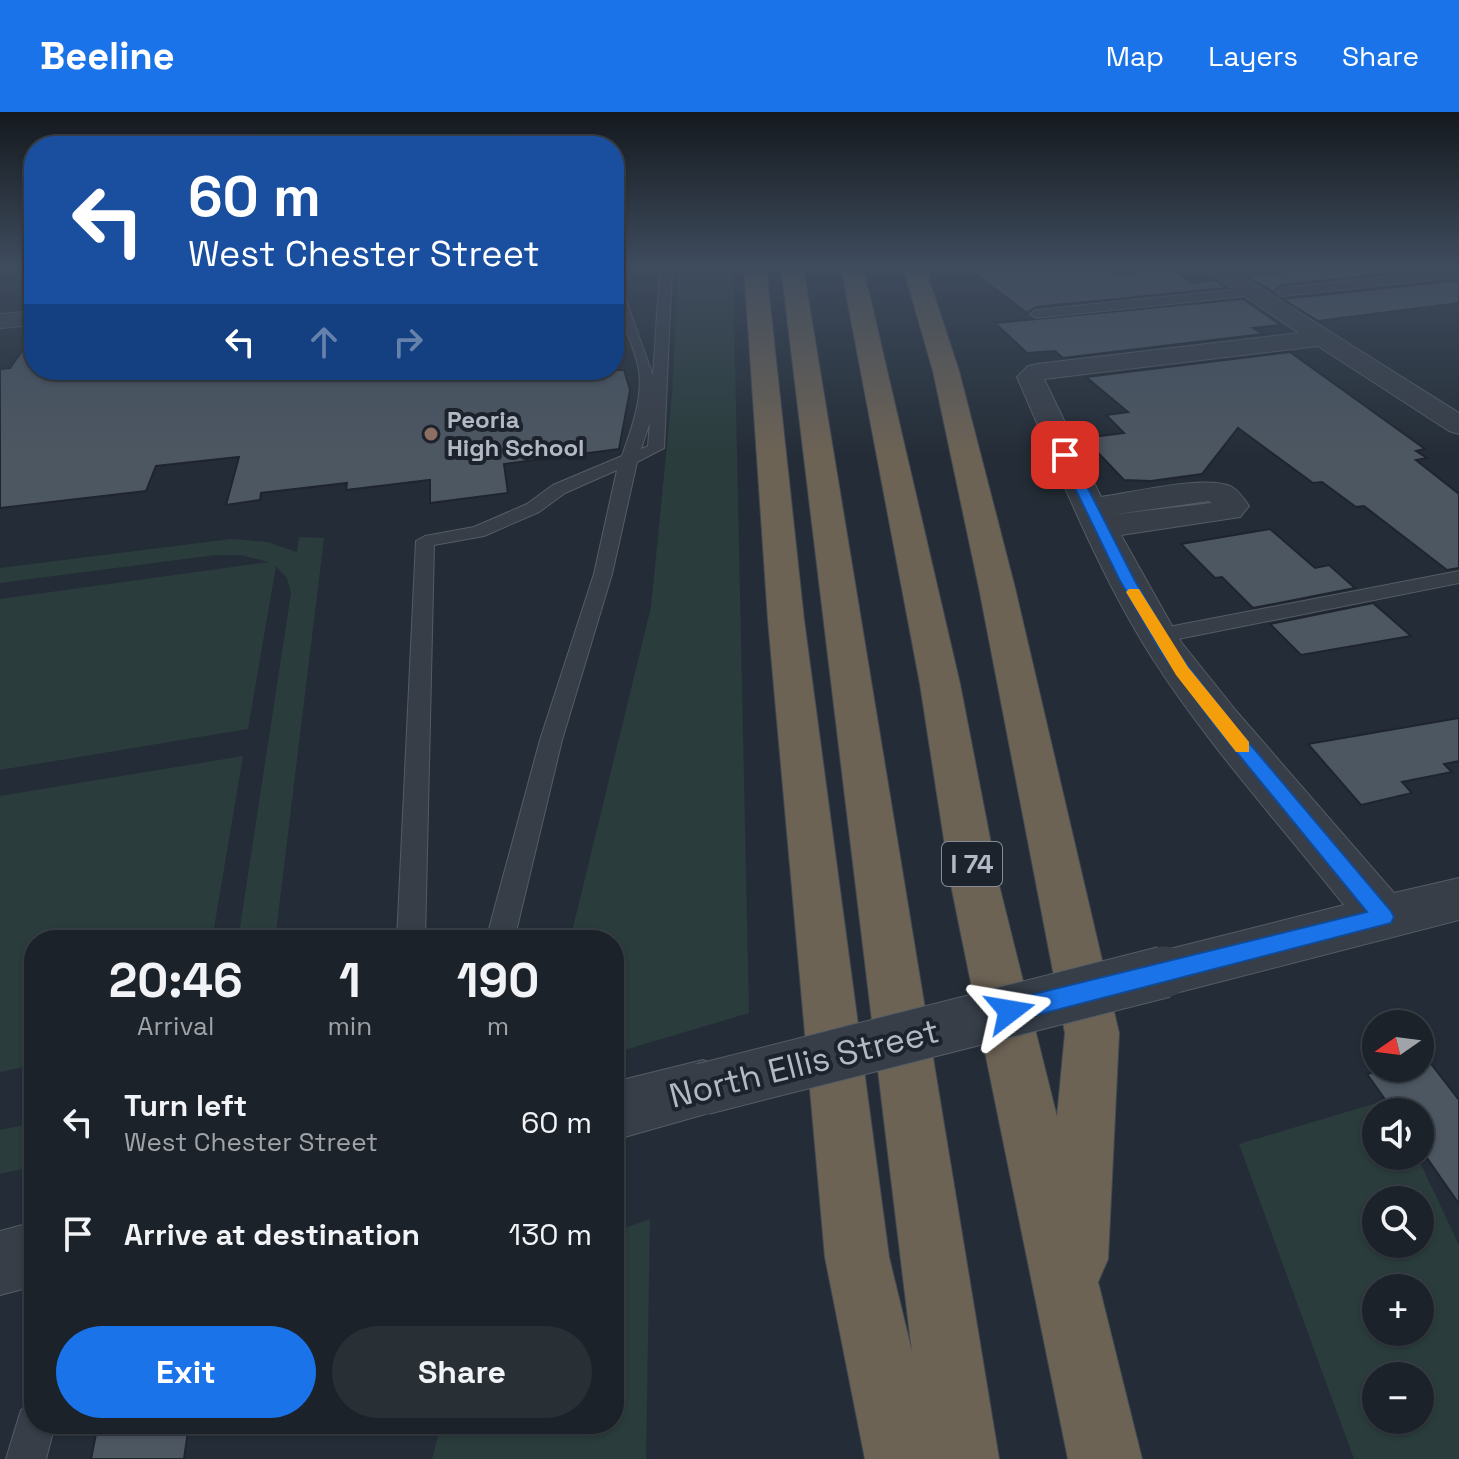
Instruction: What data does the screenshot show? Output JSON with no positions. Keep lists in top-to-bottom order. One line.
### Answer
{"streets":{"highway":["I 74"],"street":["North Ellis Street"]},"places":["Peoria High School"],"north":"left","page":{"header":"Beeline","nav":["Map","Layers","Share"],"turn":["60 m","West Chester Street"],"eta":["20:46","Arrival","1","min","190","m"],"map_buttons":["+","−"],"list":[{"name":"Turn left","note":"West Chester Street","value":"60 m"},{"name":"Arrive at destination","value":"130 m"}],"buttons":["Exit","Share"]}}
